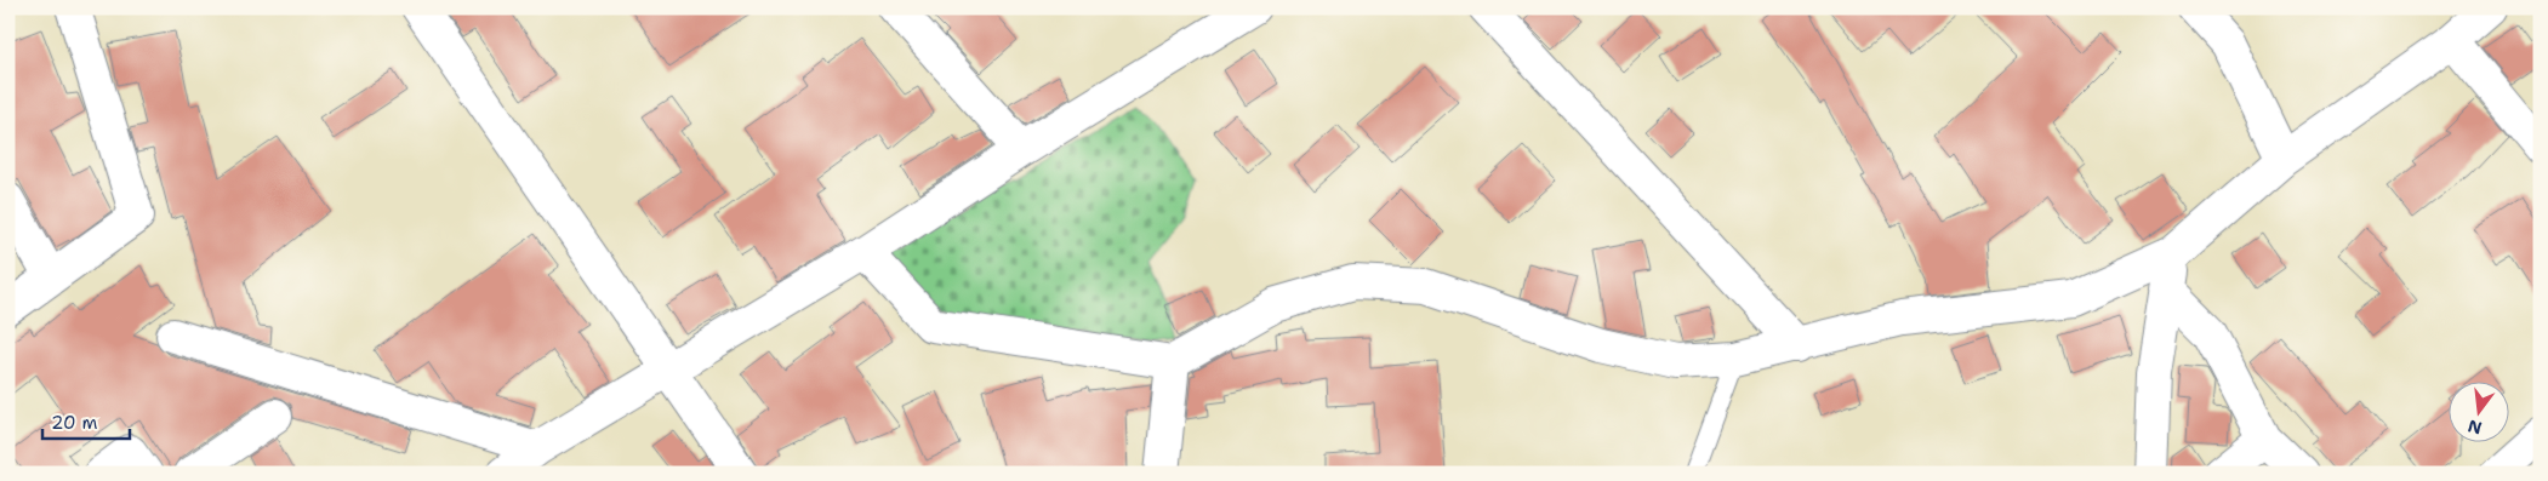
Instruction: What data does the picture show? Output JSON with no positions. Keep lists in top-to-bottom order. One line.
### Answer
{"scale_bar":"20 m","north":"bottom"}
